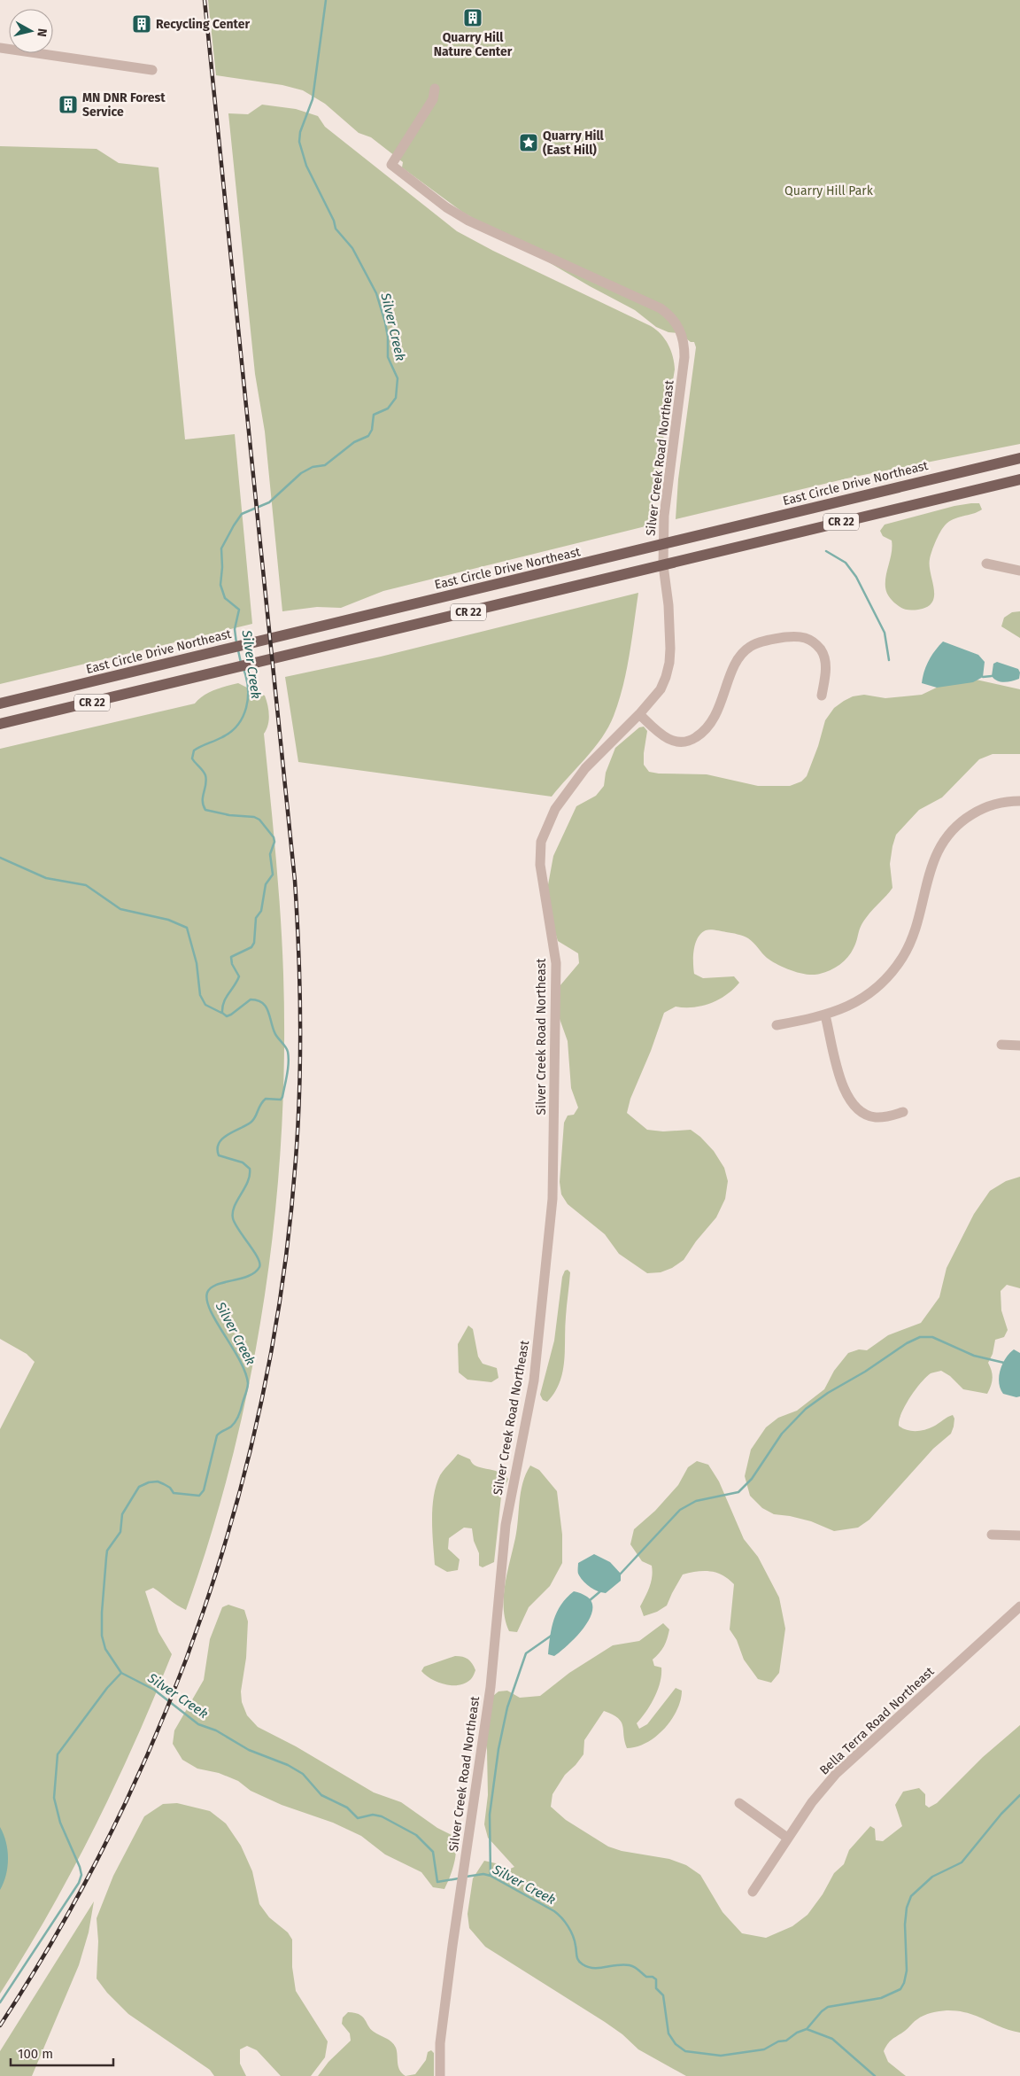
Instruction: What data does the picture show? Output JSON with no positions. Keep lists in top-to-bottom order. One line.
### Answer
{"streets":{"main road":["East Circle Drive Northeast","CR 22"],"street":["Silver Creek Road Northeast","Bella Terra Road Northeast"]},"crossings":[["Silver Creek Road Northeast","East Circle Drive Northeast"],["Silver Creek Road Northeast","CR 22"]],"water":["Silver Creek"],"parks":["Quarry Hill Park"],"places":{"building":["Quarry Hill Nature Center","Recycling Center","MN DNR Forest Service"],"place":["Quarry Hill (East Hill)"]},"scale_bar":"100 m","north":"right"}
